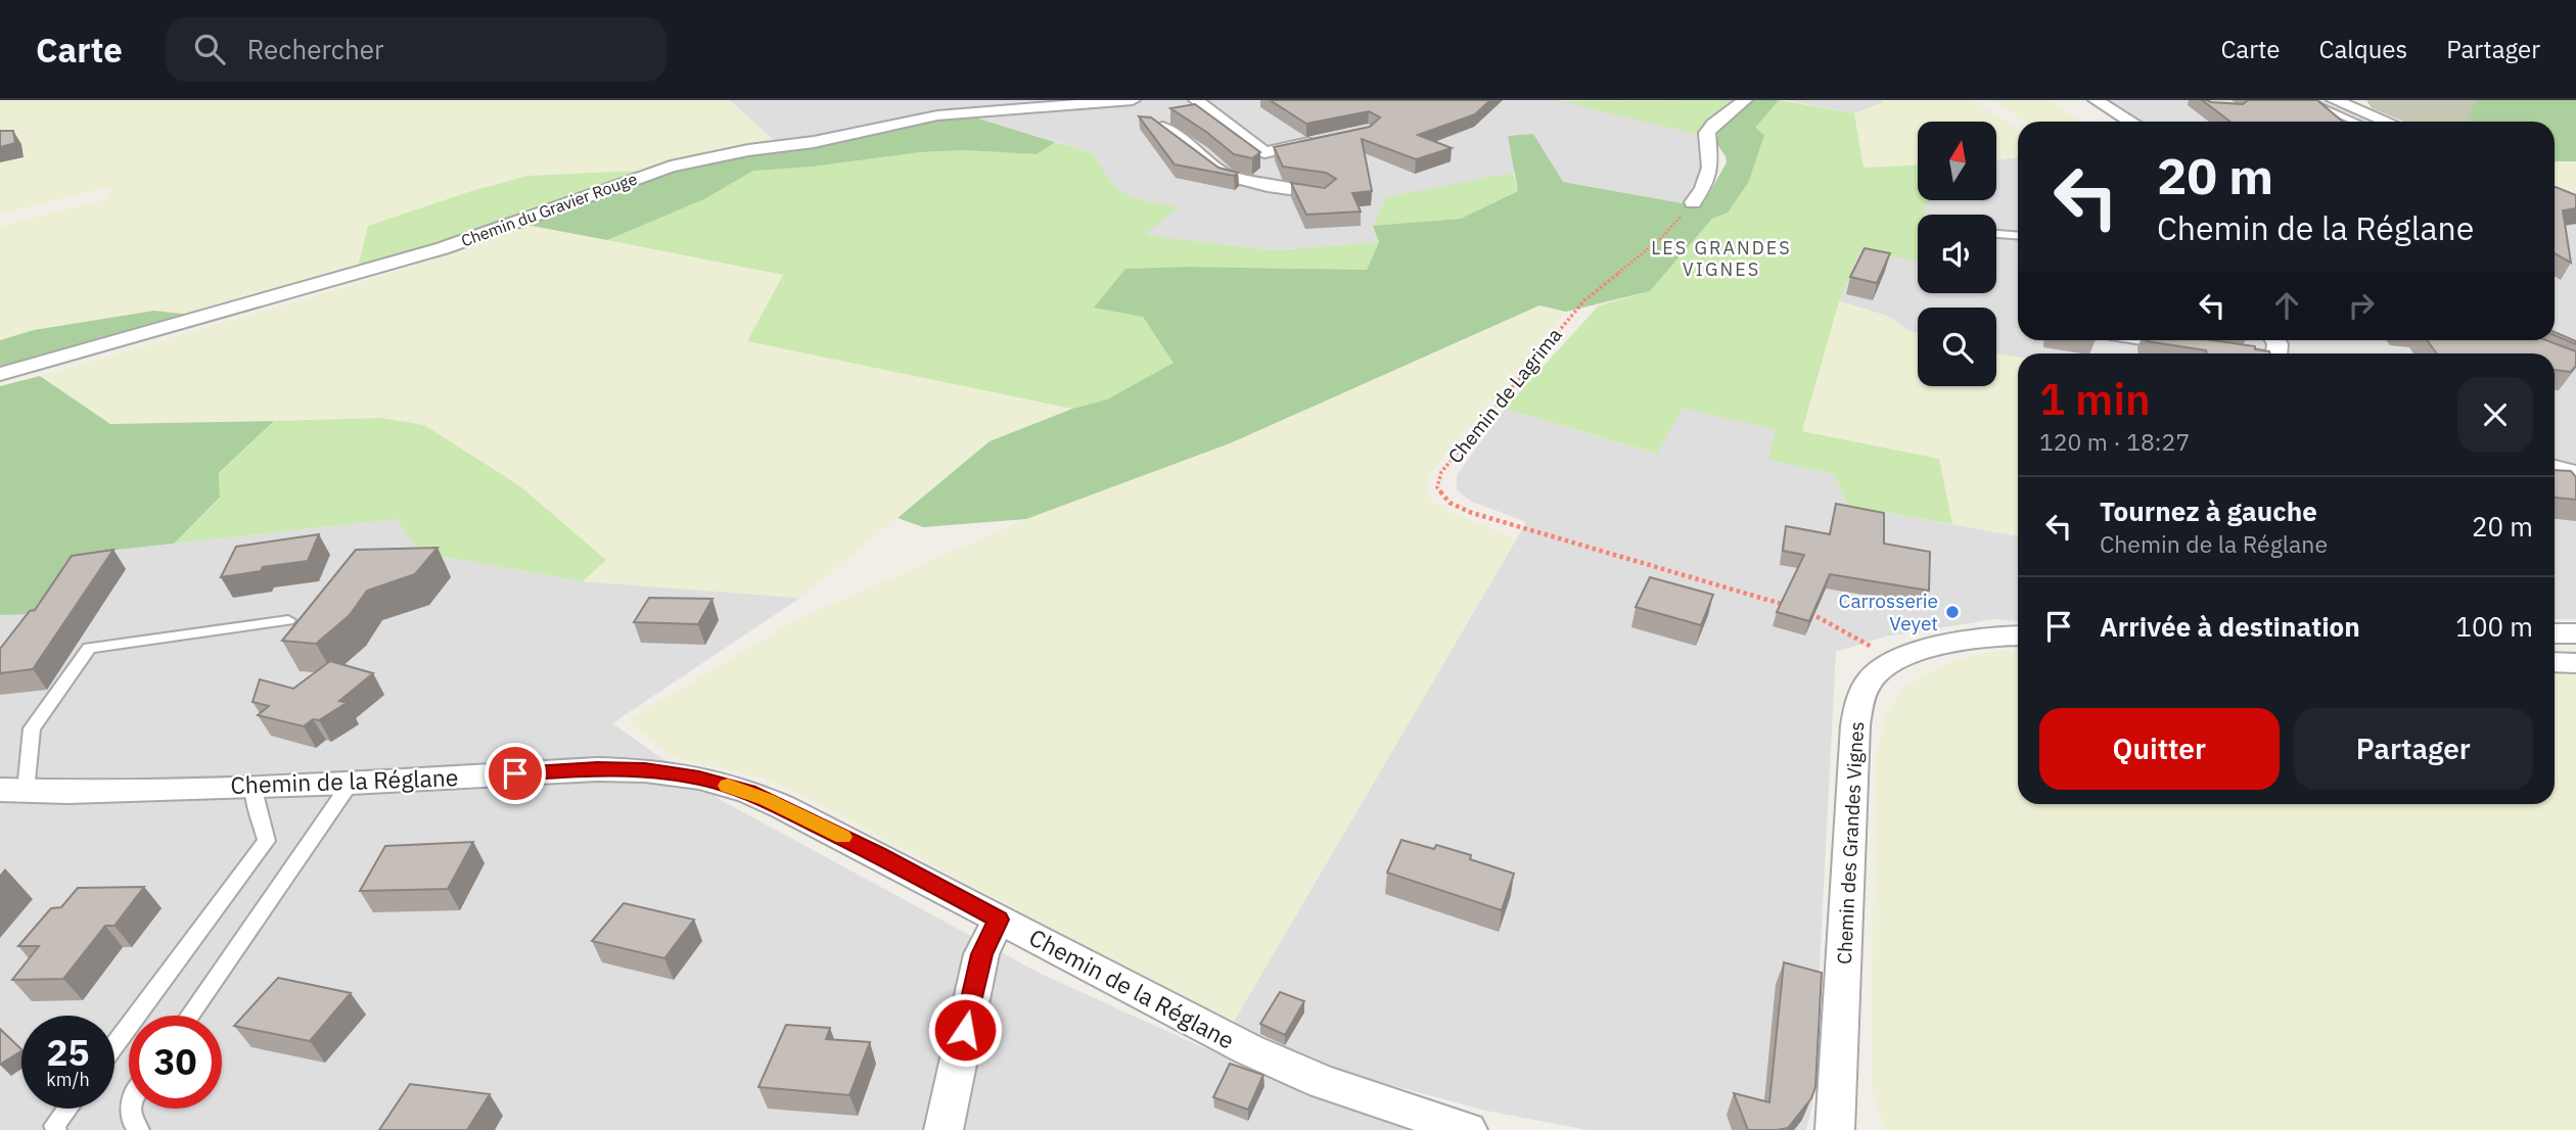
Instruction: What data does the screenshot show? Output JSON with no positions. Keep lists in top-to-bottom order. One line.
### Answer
{"streets":{"street":["Chemin du Gravier Rouge","Chemin de la Réglane","Chemin des Grandes Vignes"],"path":["Chemin de Lagrima"]},"districts":["LES GRANDES VIGNES"],"places":["Carrosserie Veyet"],"north":"top","page":{"header":"Carte","search":"Rechercher","nav":["Carte","Calques","Partager"],"turn":["20 m","Chemin de la Réglane"],"heading":["1 min","120 m · 18:27"],"list":[{"name":"Tournez à gauche","note":"Chemin de la Réglane","value":"20 m"},{"name":"Arrivée à destination","value":"100 m"}],"buttons":["Quitter","Partager"],"speed":"25 km/h","limit":"30"}}
